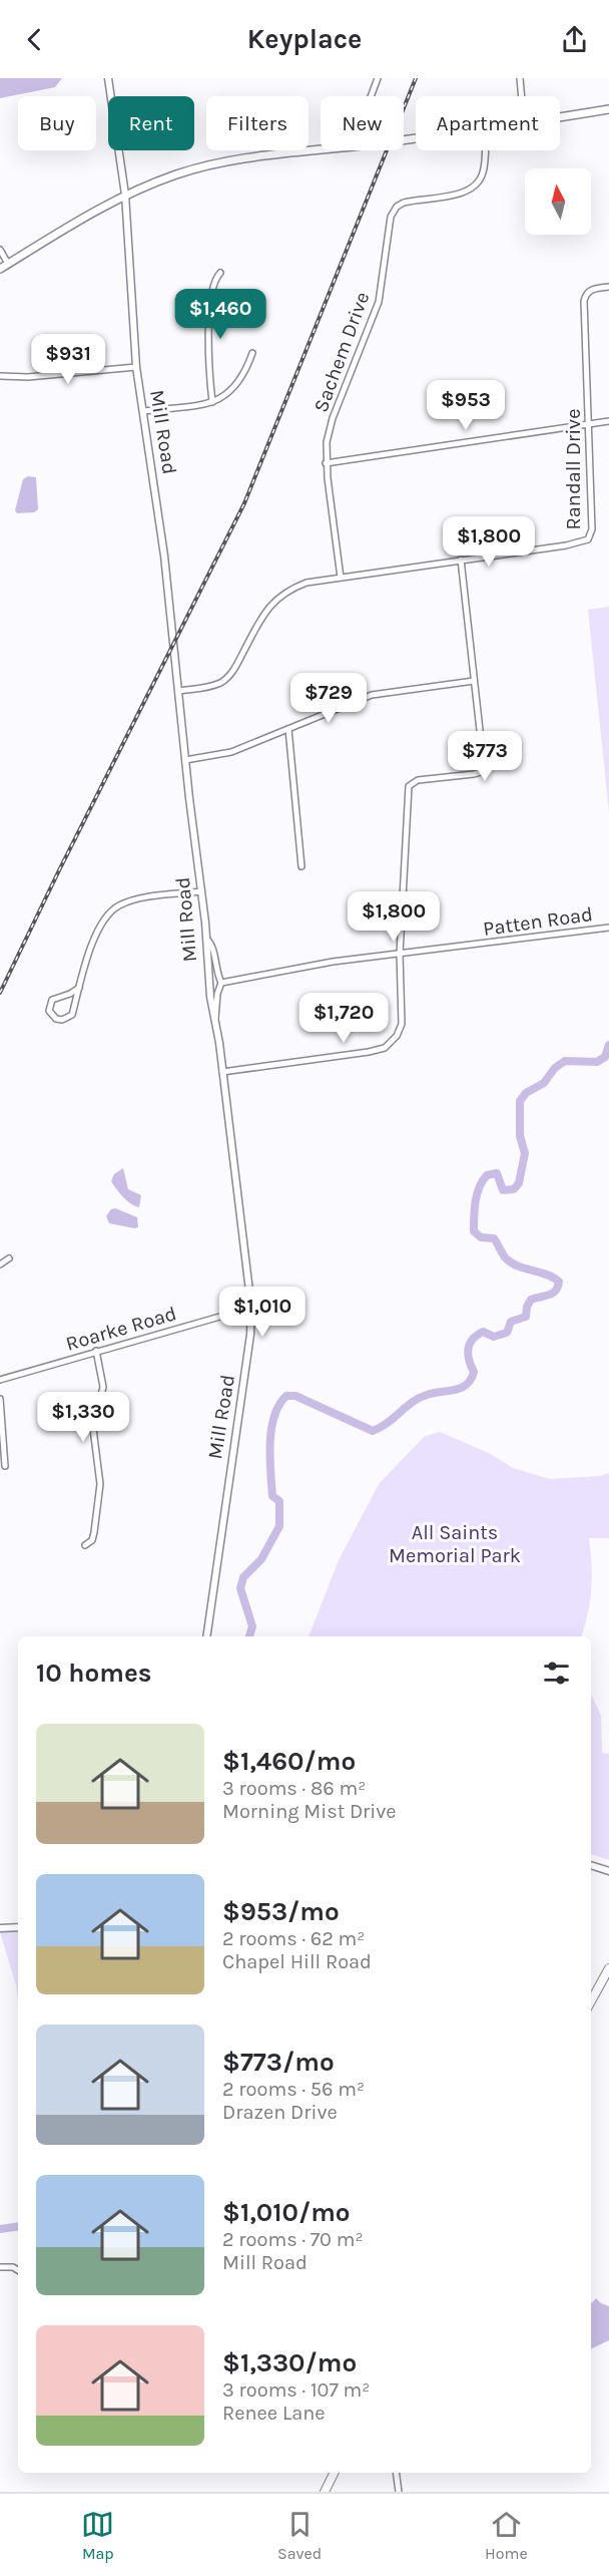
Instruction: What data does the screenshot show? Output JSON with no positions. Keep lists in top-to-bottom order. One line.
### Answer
{"streets":{"street":["Sachem Drive","Mill Road","Randall Drive","Patten Road","Roarke Road"]},"crossings":[["Sachem Drive","Randall Drive"],["Mill Road","Randall Drive"],["Mill Road","Roarke Road"]],"parks":["All Saints Memorial Park"],"north":"top","page":{"header":"Keyplace","chip":["Buy","Rent","Filters","New","Apartment"],"price":["$1,460","$931","$953","$1,800","$729","$773","$1,800","$1,720","$1,010","$1,330"],"heading":"10 homes","list":[{"name":"$1,460/mo","note":"3 rooms · 86 m² · Morning Mist Drive"},{"name":"$953/mo","note":"2 rooms · 62 m² · Chapel Hill Road"},{"name":"$773/mo","note":"2 rooms · 56 m² · Drazen Drive"},{"name":"$1,010/mo","note":"2 rooms · 70 m² · Mill Road"},{"name":"$1,330/mo","note":"3 rooms · 107 m² · Renee Lane"}],"tabs":["Map","Saved","Home"]}}
